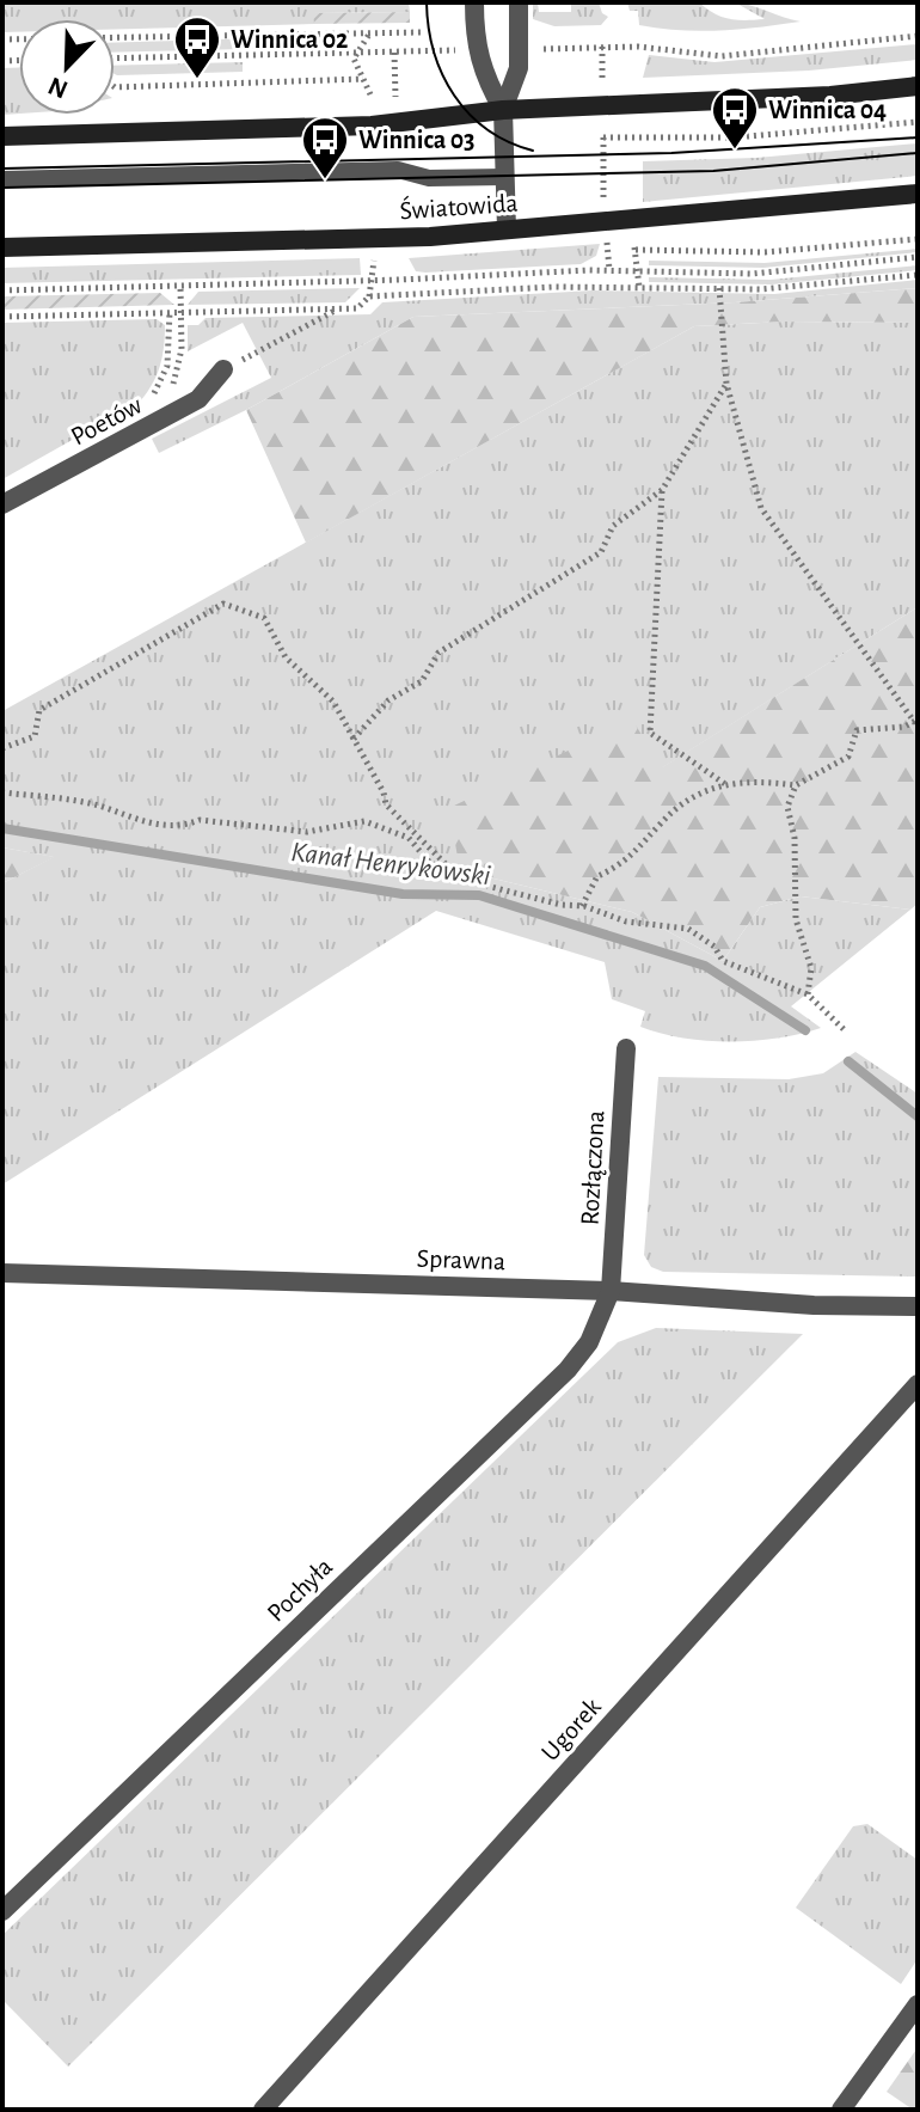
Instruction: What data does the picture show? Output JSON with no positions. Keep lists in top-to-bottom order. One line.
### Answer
{"streets":{"street":["Światowida","Poetów","Rozłączona","Sprawna","Pochyła","Ugorek"]},"crossings":[["Rozłączona","Sprawna"],["Rozłączona","Pochyła"],["Sprawna","Pochyła"]],"water":["Kanał Henrykowski"],"places":{"bus stop":["Winnica 02","Winnica 04","Winnica 03"]},"north":"bottom left"}
